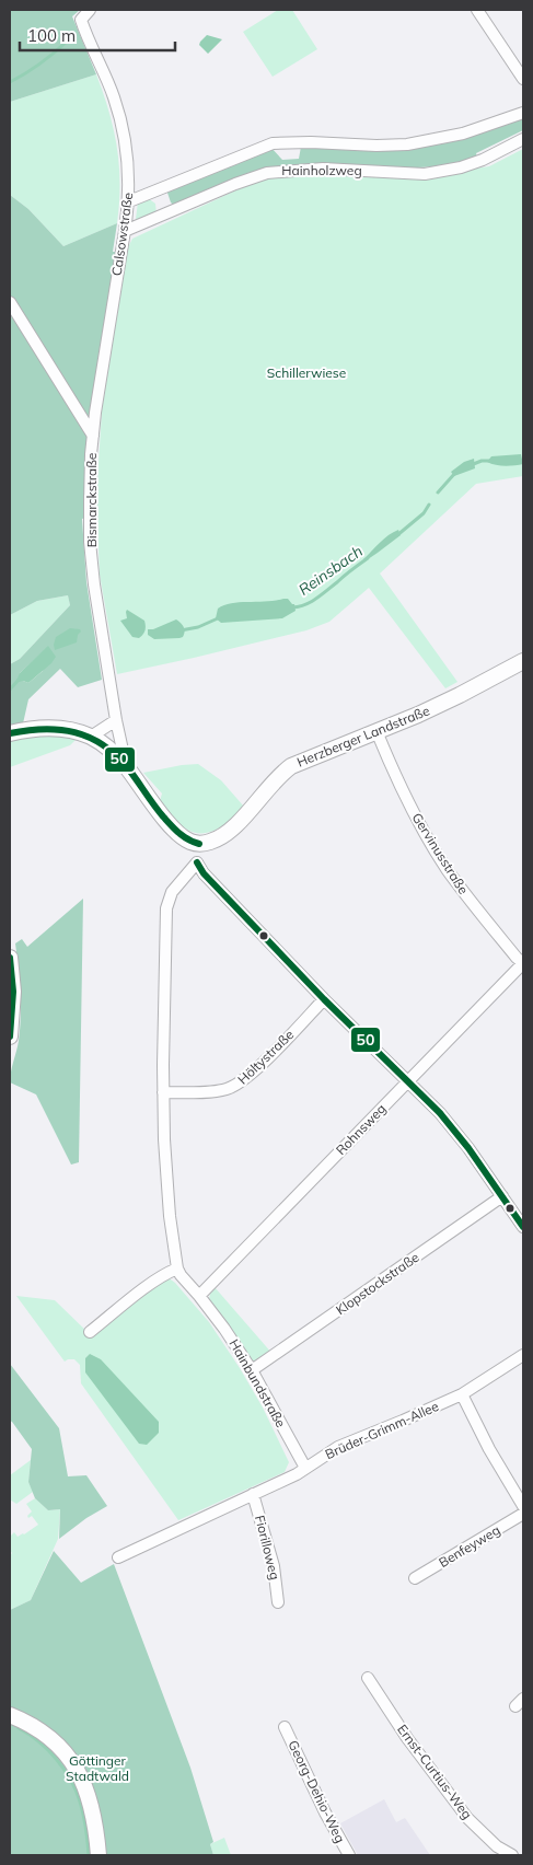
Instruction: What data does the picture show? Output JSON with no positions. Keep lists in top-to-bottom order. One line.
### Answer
{"streets":{"street":["Hainholzweg","Calsowstraße","Bismarckstraße","Herzberger Landstraße","Gervinusstraße","Höltystraße","Rohnsweg","Klopstockstraße","Hainbundstraße","Brüder-Grimm-Allee","Benfeyweg","Fiorilloweg","Ernst-Curtius-Weg","Georg-Dehio-Weg"]},"crossings":[["Hainholzweg","Calsowstraße"],["Calsowstraße","Bismarckstraße"],["Herzberger Landstraße","Gervinusstraße"],["Gervinusstraße","Rohnsweg"],["Rohnsweg","Hainbundstraße"],["Klopstockstraße","Hainbundstraße"],["Hainbundstraße","Brüder-Grimm-Allee"],["Brüder-Grimm-Allee","Fiorilloweg"]],"water":["Reinsbach"],"parks":["Schillerwiese","Göttinger Stadtwald"],"lines":["transit line 50"],"scale_bar":"100 m"}
